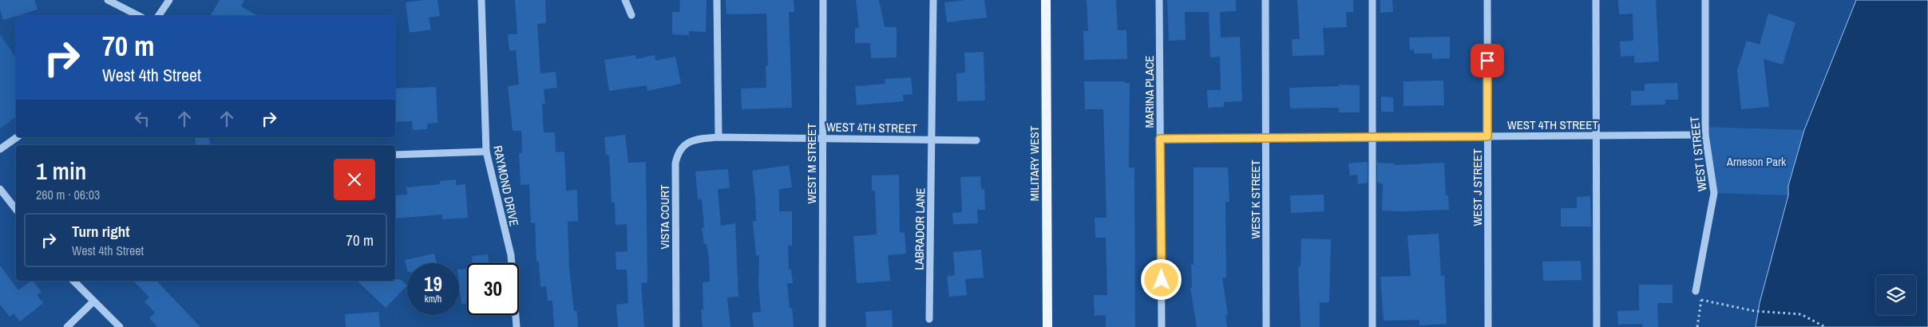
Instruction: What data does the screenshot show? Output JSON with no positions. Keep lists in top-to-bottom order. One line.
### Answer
{"streets":{"main road":["MILITARY WEST"],"street":["MARINA PLACE","WEST 4TH STREET","WEST I STREET","WEST M STREET","RAYMOND DRIVE","WEST J STREET","WEST K STREET","VISTA COURT","LABRADOR LANE"]},"crossings":[["MARINA PLACE","WEST 4TH STREET"],["WEST 4TH STREET","WEST I STREET"],["WEST 4TH STREET","WEST M STREET"],["WEST 4TH STREET","WEST J STREET"],["WEST 4TH STREET","WEST K STREET"],["WEST 4TH STREET","VISTA COURT"],["WEST 4TH STREET","LABRADOR LANE"]],"parks":["Arneson Park"],"page":{"turn":["70 m","West 4th Street"],"heading":["1 min","260 m · 06:03"],"list":[{"name":"Turn right","note":"West 4th Street","value":"70 m"}],"speed":"19 km/h","limit":"30"}}
